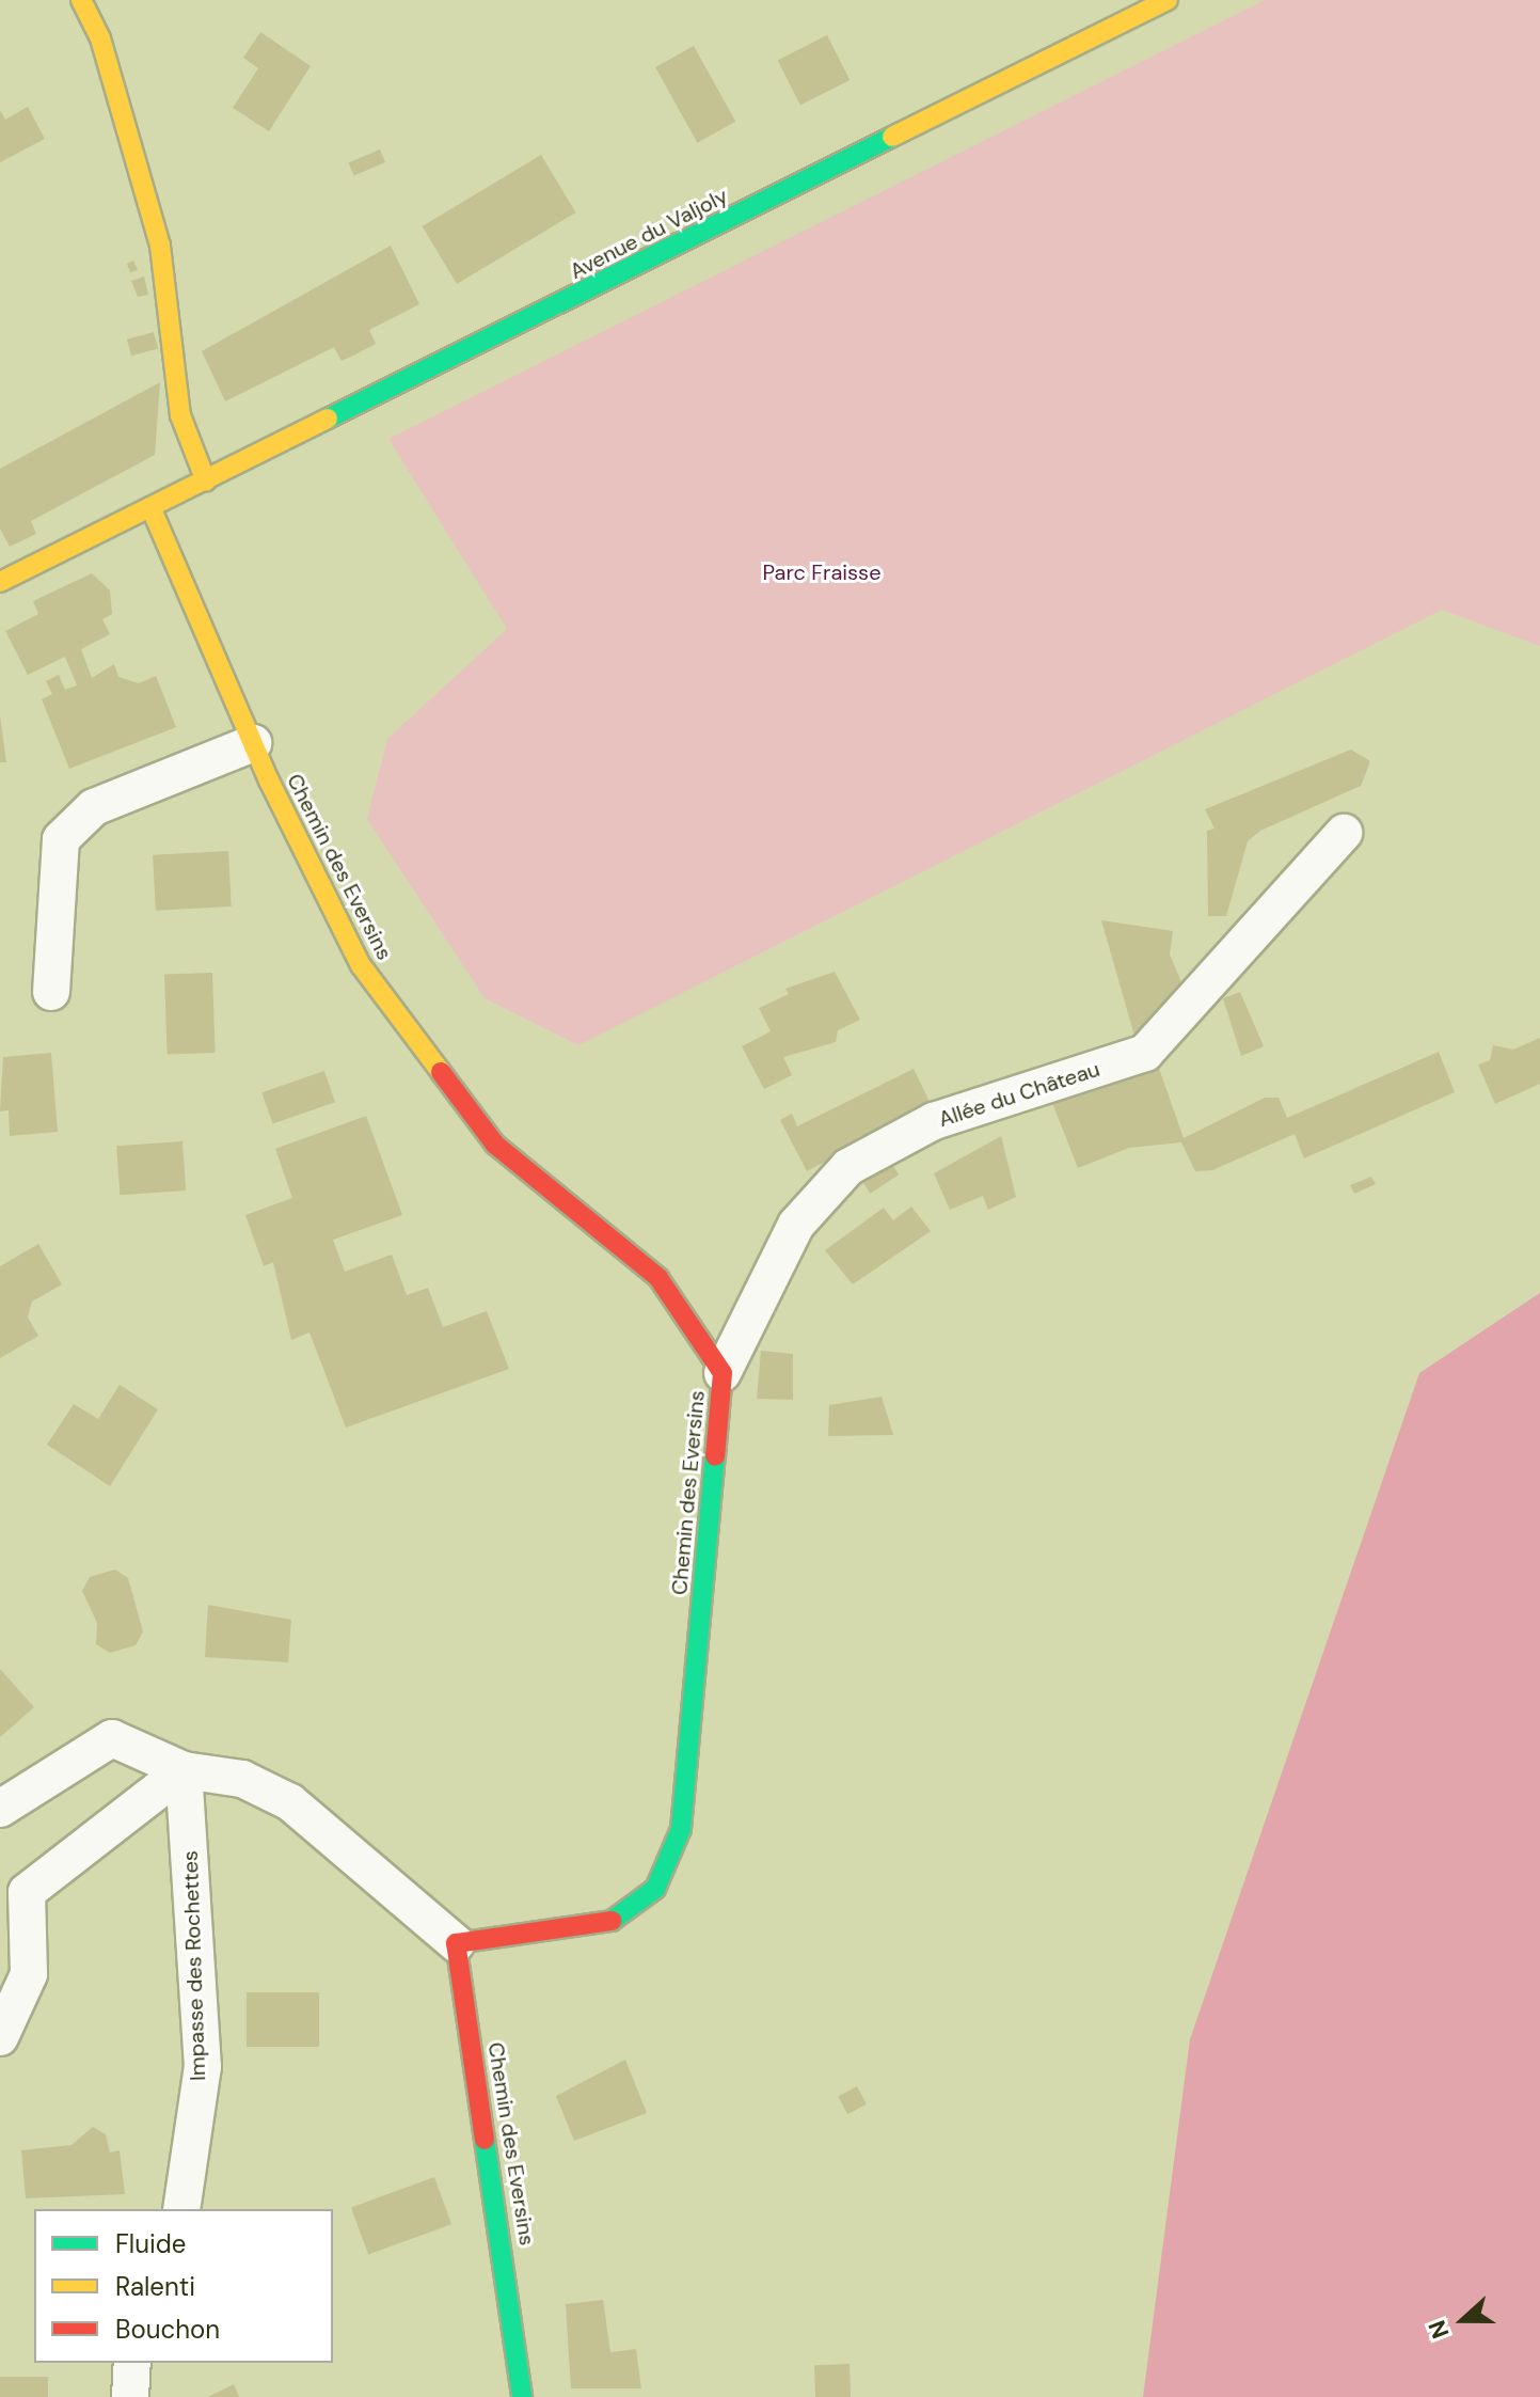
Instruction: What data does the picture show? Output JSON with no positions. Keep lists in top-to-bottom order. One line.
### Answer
{"streets":{"street":["Avenue du Valjoly","Chemin des Eversins","Allée du Château","Impasse des Rochettes"]},"crossings":[["Avenue du Valjoly","Chemin des Eversins"],["Chemin des Eversins","Allée du Château"]],"parks":["Parc Fraisse"],"legend":["Fluide","Ralenti","Bouchon"],"north":"left"}
